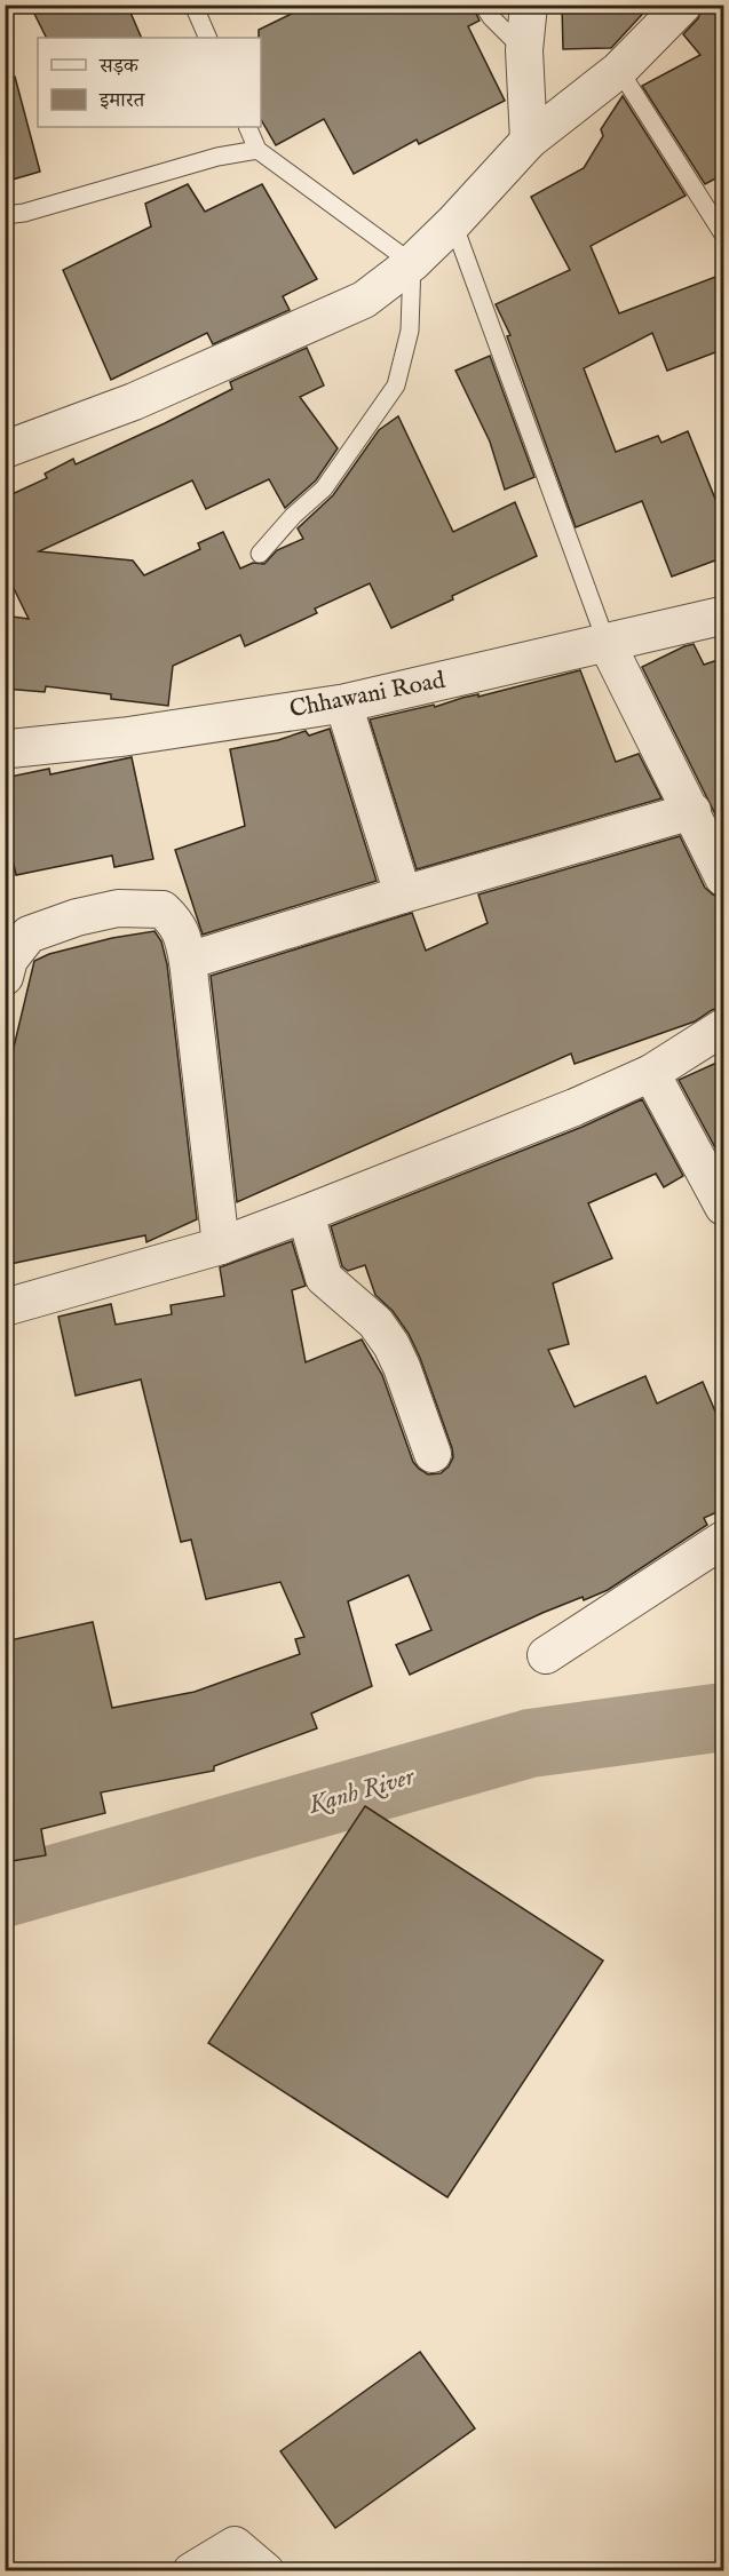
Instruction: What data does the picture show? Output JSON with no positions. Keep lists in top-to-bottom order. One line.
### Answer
{"streets":{"street":["Chhawani Road"]},"water":["Kanh River"],"legend":["सड़क","इमारत"]}
